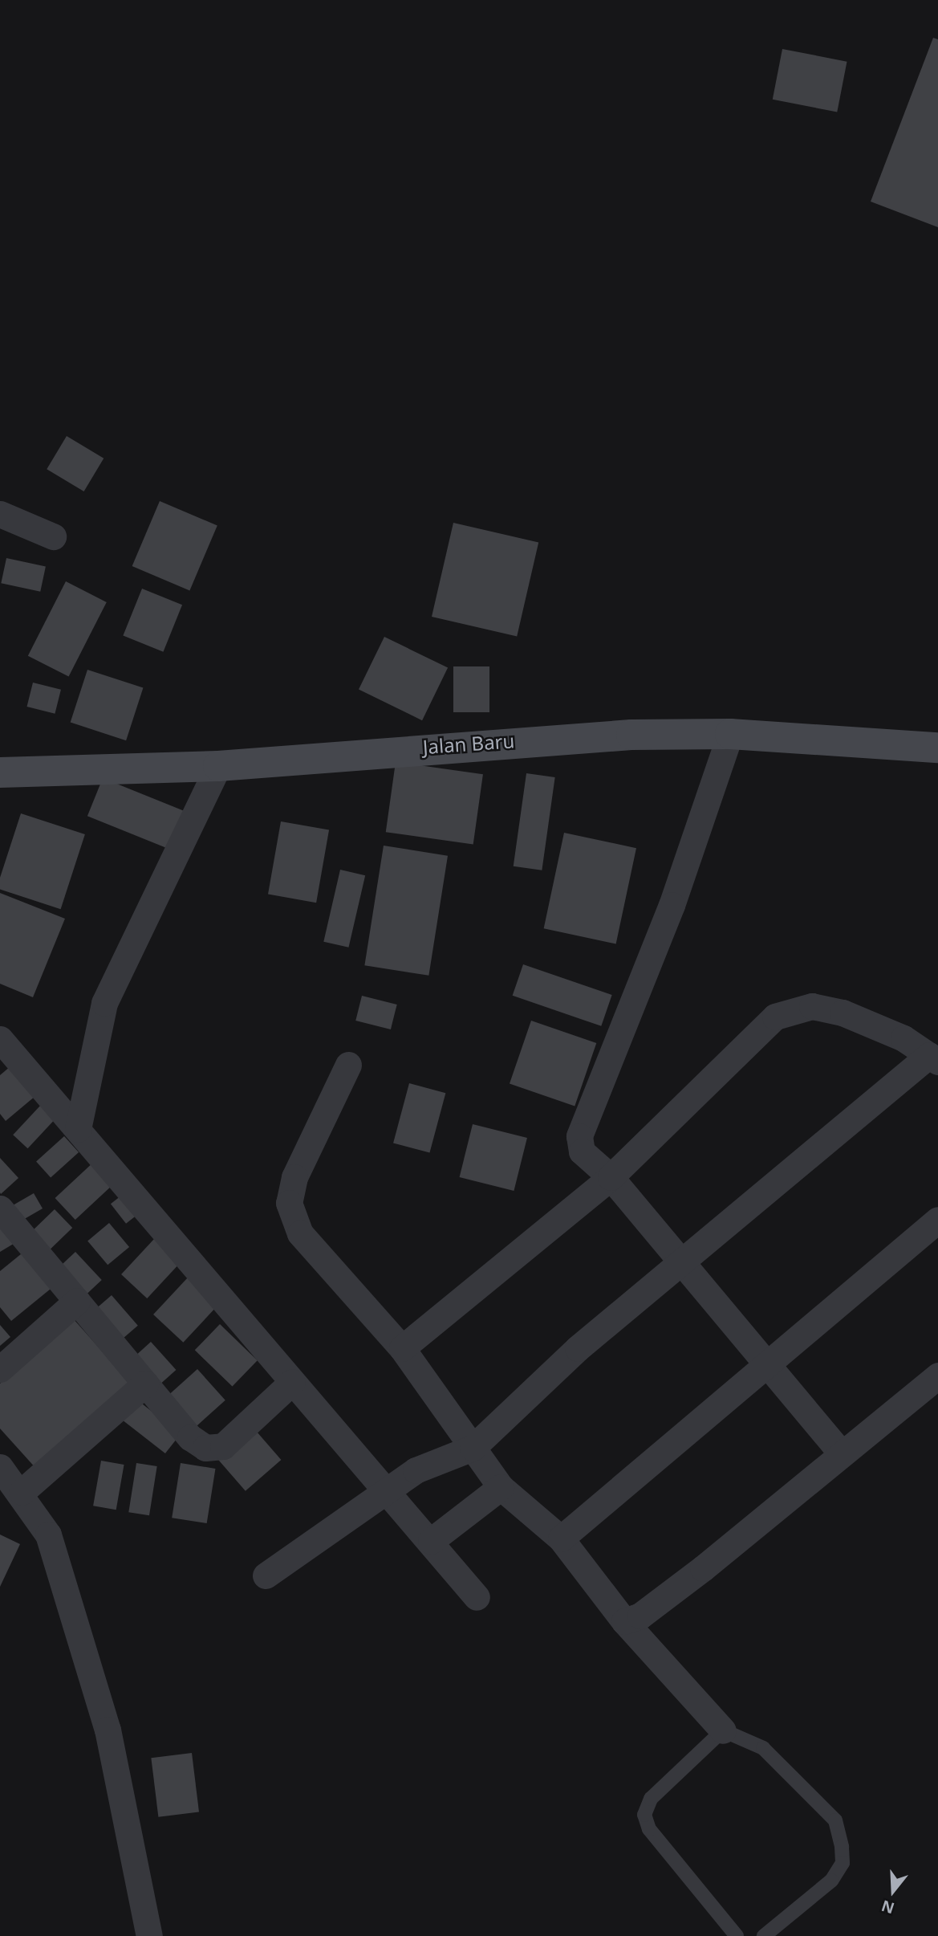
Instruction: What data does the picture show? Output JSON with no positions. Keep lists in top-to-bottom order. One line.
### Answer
{"streets":{"main road":["Jalan Baru"]},"north":"bottom"}
